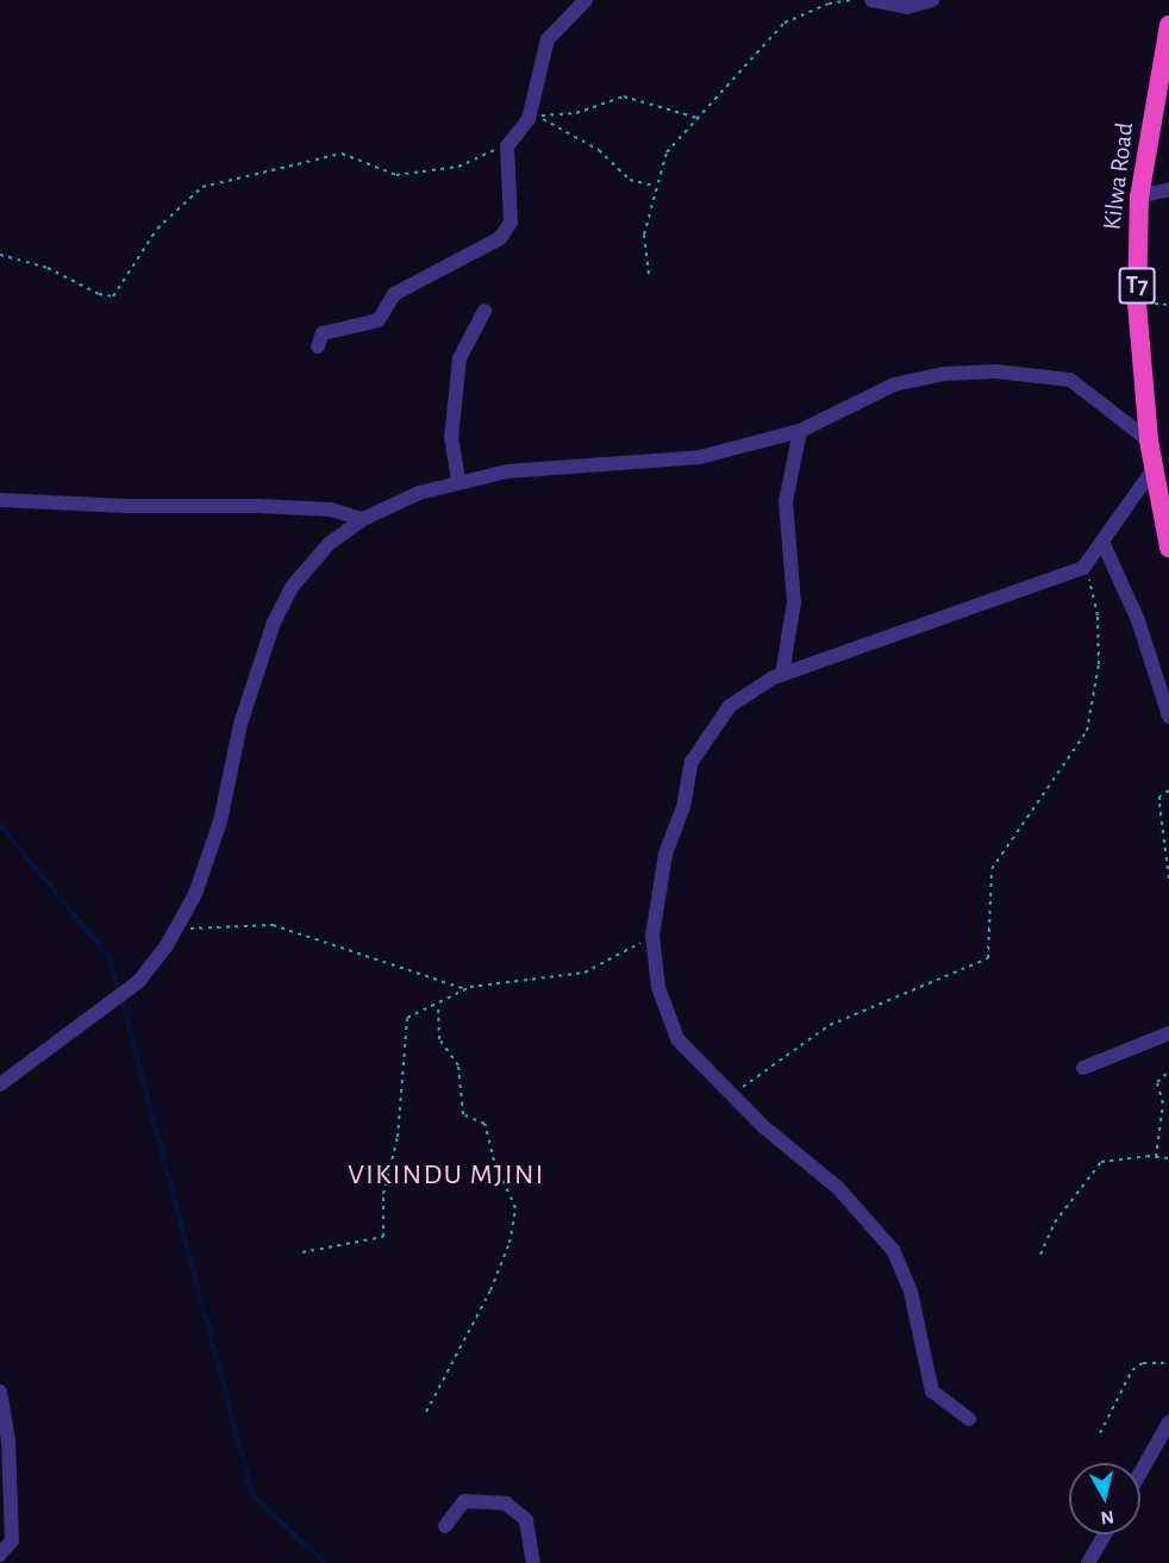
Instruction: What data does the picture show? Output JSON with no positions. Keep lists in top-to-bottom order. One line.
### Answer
{"streets":{"highway":["Kilwa Road","T7"]},"districts":["VIKINDU MJINI"],"north":"bottom"}
